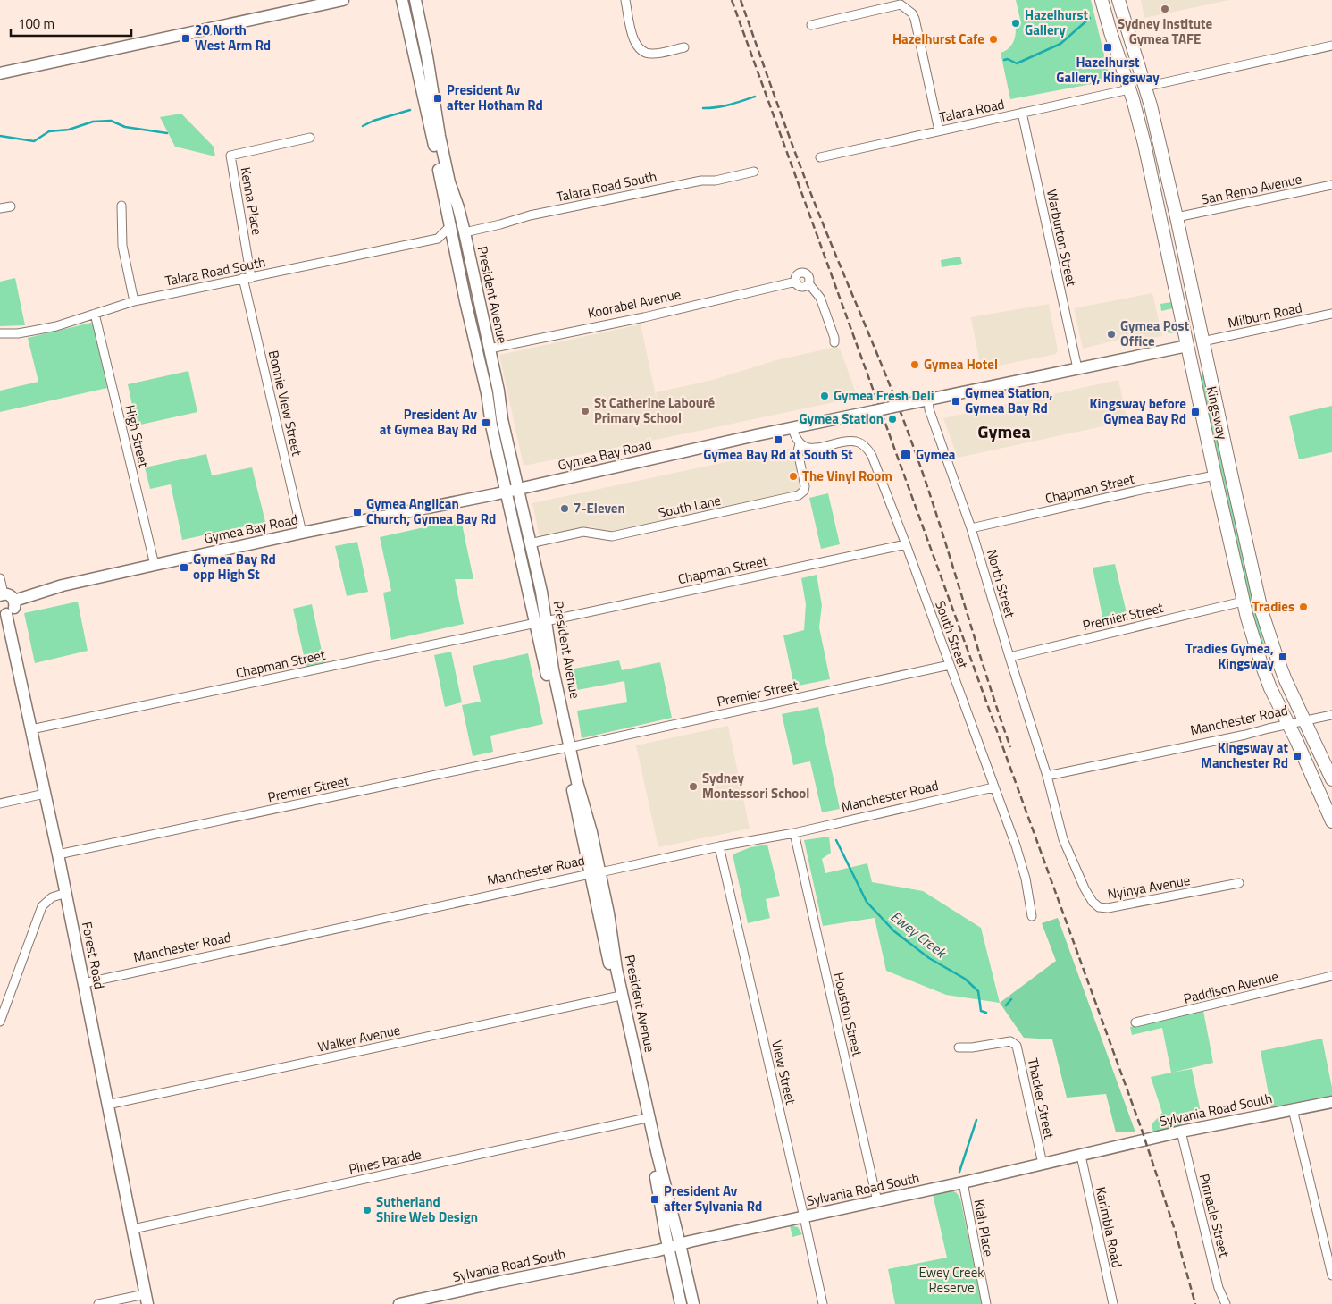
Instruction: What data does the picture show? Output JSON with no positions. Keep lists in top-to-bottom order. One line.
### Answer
{"streets":{"main road":["Kingsway","Gymea Bay Road"],"street":["Talara Road","Talara Road South","San Remo Avenue","Kenna Place","Warburton Street","President Avenue","Koorabel Avenue","Milburn Road","Bonnie View Street","High Street","Chapman Street","South Lane","North Street","Premier Street","South Street","Manchester Road","Nyinya Avenue","Forest Road","Paddison Avenue","Houston Street","Walker Avenue","View Street","Thacker Street","Sylvania Road South","Pines Parade","Pinnacle Street","Karimbla Road","Kiah Place"]},"crossings":[["Talara Road","Warburton Street"],["Talara Road","Kingsway"],["Talara Road South","Kenna Place"],["Talara Road South","President Avenue"],["Talara Road South","Bonnie View Street"],["Talara Road South","High Street"],["San Remo Avenue","Kingsway"],["Kenna Place","Bonnie View Street"],["Warburton Street","Gymea Bay Road"],["President Avenue","Koorabel Avenue"],["President Avenue","Gymea Bay Road"],["President Avenue","Chapman Street"],["President Avenue","South Lane"],["President Avenue","Premier Street"],["President Avenue","Manchester Road"],["President Avenue","Walker Avenue"],["President Avenue","Sylvania Road South"],["President Avenue","Pines Parade"],["Milburn Road","Kingsway"],["Milburn Road","Gymea Bay Road"],["Bonnie View Street","Gymea Bay Road"],["Kingsway","Gymea Bay Road"],["Kingsway","Chapman Street"],["Kingsway","Premier Street"],["Kingsway","Manchester Road"],["High Street","Gymea Bay Road"],["Gymea Bay Road","North Street"],["Chapman Street","North Street"],["Chapman Street","South Street"],["Chapman Street","Forest Road"],["South Lane","South Street"],["North Street","Premier Street"],["North Street","Manchester Road"],["North Street","Nyinya Avenue"],["Premier Street","South Street"],["Premier Street","Forest Road"],["South Street","Manchester Road"],["Manchester Road","Nyinya Avenue"],["Manchester Road","Forest Road"],["Manchester Road","Houston Street"],["Manchester Road","View Street"],["Forest Road","Walker Avenue"],["Forest Road","Pines Parade"],["Houston Street","Sylvania Road South"],["View Street","Sylvania Road South"],["Thacker Street","Sylvania Road South"],["Sylvania Road South","Pinnacle Street"],["Sylvania Road South","Karimbla Road"],["Sylvania Road South","Kiah Place"]],"districts":["Gymea"],"water":["Ewey Creek"],"parks":["Ewey Creek Reserve"],"places":{"other":["Sydney Institute Gymea TAFE","Hazelhurst Gallery","Hazelhurst Cafe","Gymea Post Office","Gymea Hotel","Gymea Fresh Deli","St Catherine Labouré Primary School","Gymea Station","The Vinyl Room","7-Eleven","Tradies","Sydney Montessori School","Sutherland Shire Web Design"],"transit":["20 North West Arm Rd","Hazelhurst Gallery, Kingsway","President Av after Hotham Rd","Gymea Station, Gymea Bay Rd","Kingsway before Gymea Bay Rd","President Av at Gymea Bay Rd","Gymea Bay Rd at South St","Gymea","Gymea Anglican Church, Gymea Bay Rd","Gymea Bay Rd opp High St","Tradies Gymea, Kingsway","Kingsway at Manchester Rd","President Av after Sylvania Rd"]},"scale_bar":"100 m"}
